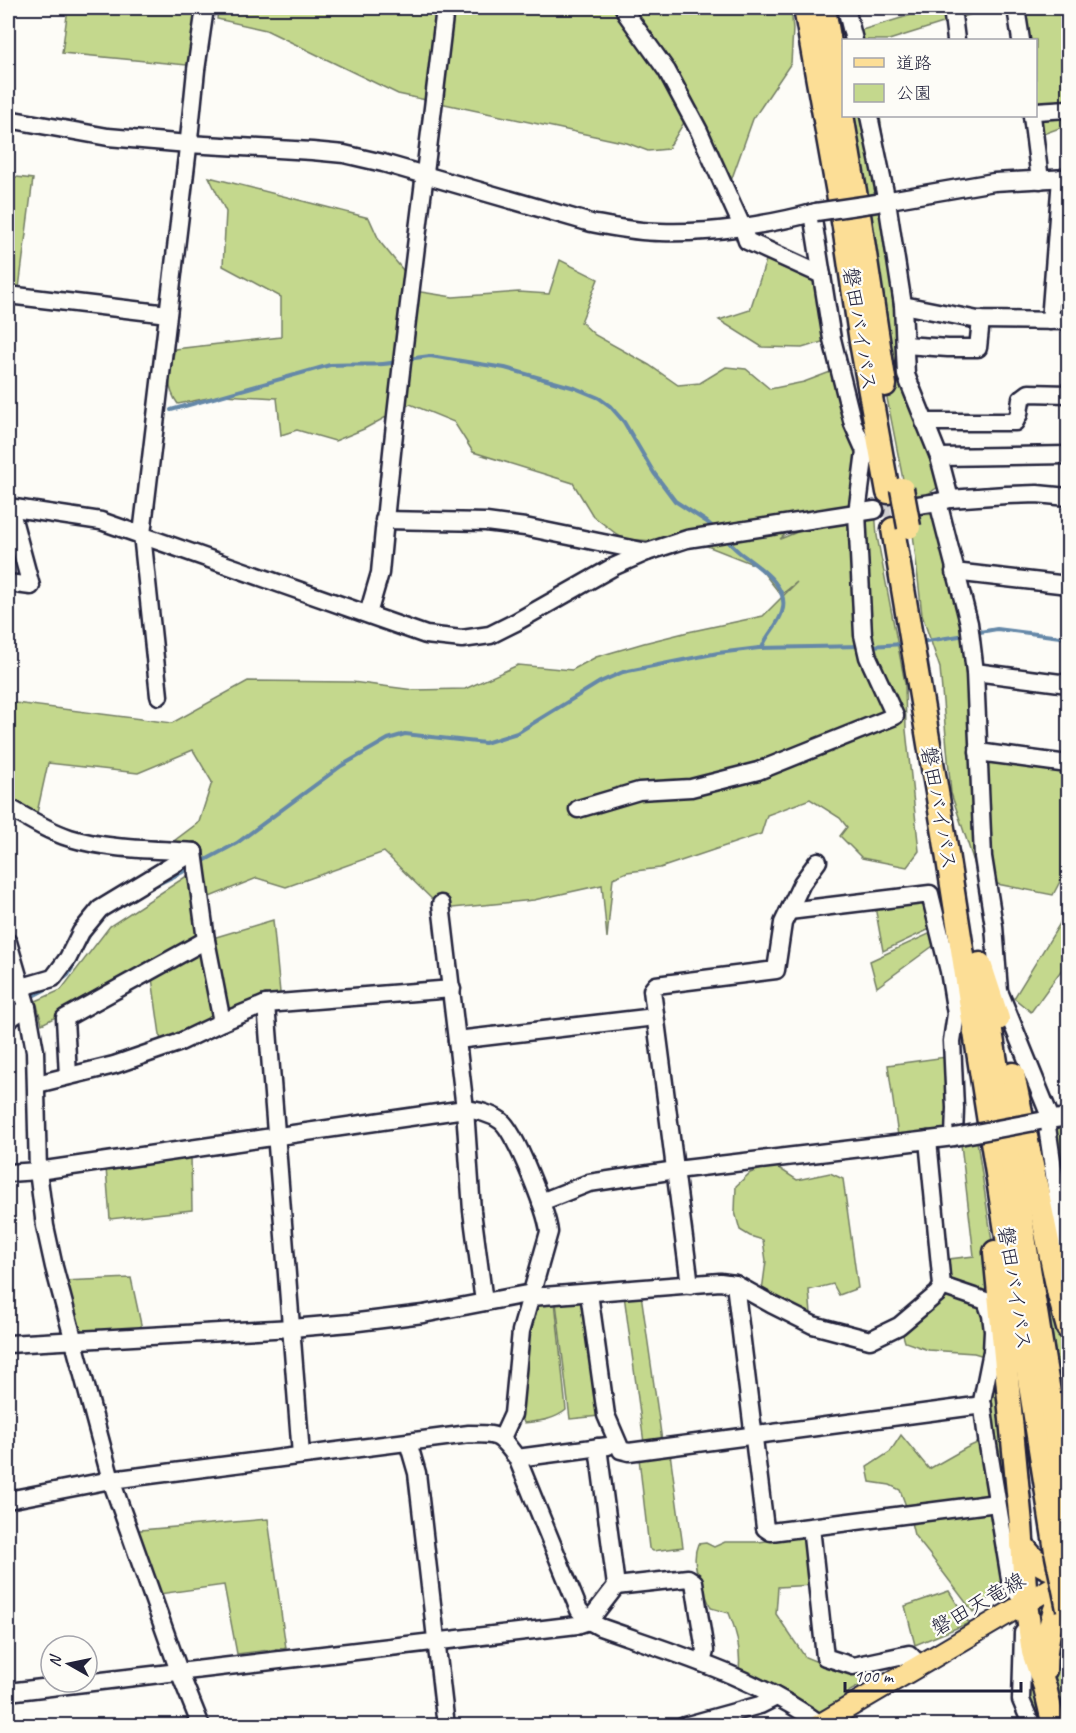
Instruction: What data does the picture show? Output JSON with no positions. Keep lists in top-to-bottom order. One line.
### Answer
{"streets":{"highway":["磐田バイパス"],"main road":["磐田天竜線"]},"legend":["道路","公園"],"scale_bar":"100 m","north":"left"}
